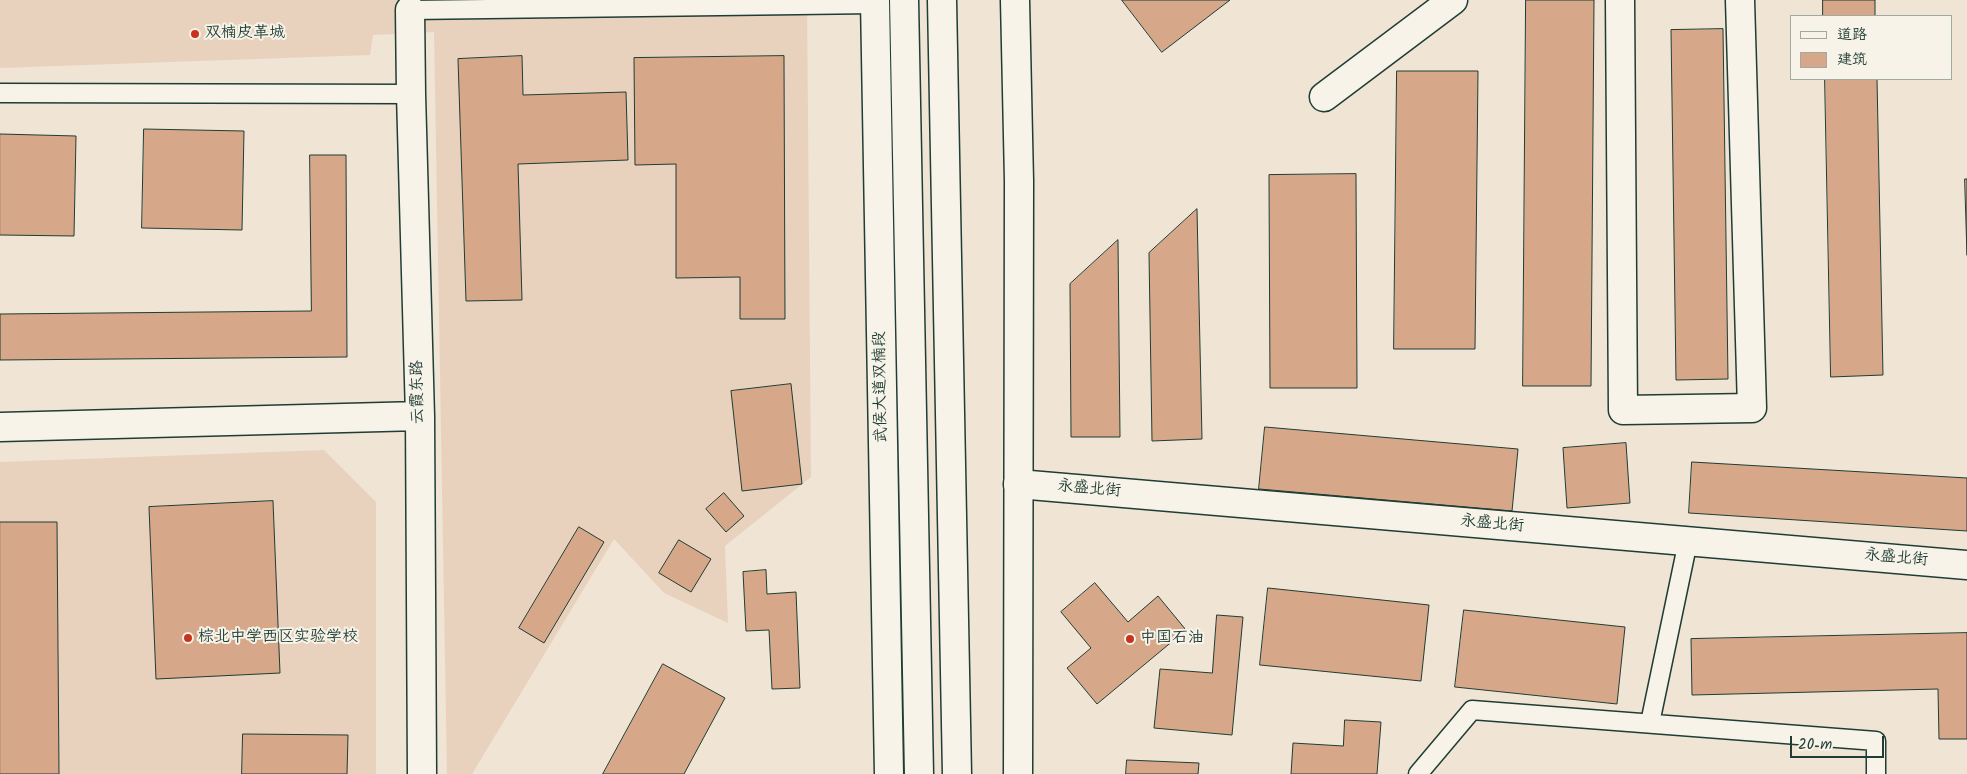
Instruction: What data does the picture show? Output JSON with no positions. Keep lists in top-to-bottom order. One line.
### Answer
{"streets":{"main road":["武侯大道双楠段","云霞东路","永盛北街"]},"places":["双楠皮革城","棕北中学西区实验学校","中国石油"],"legend":["道路","建筑"],"scale_bar":"20 m"}
